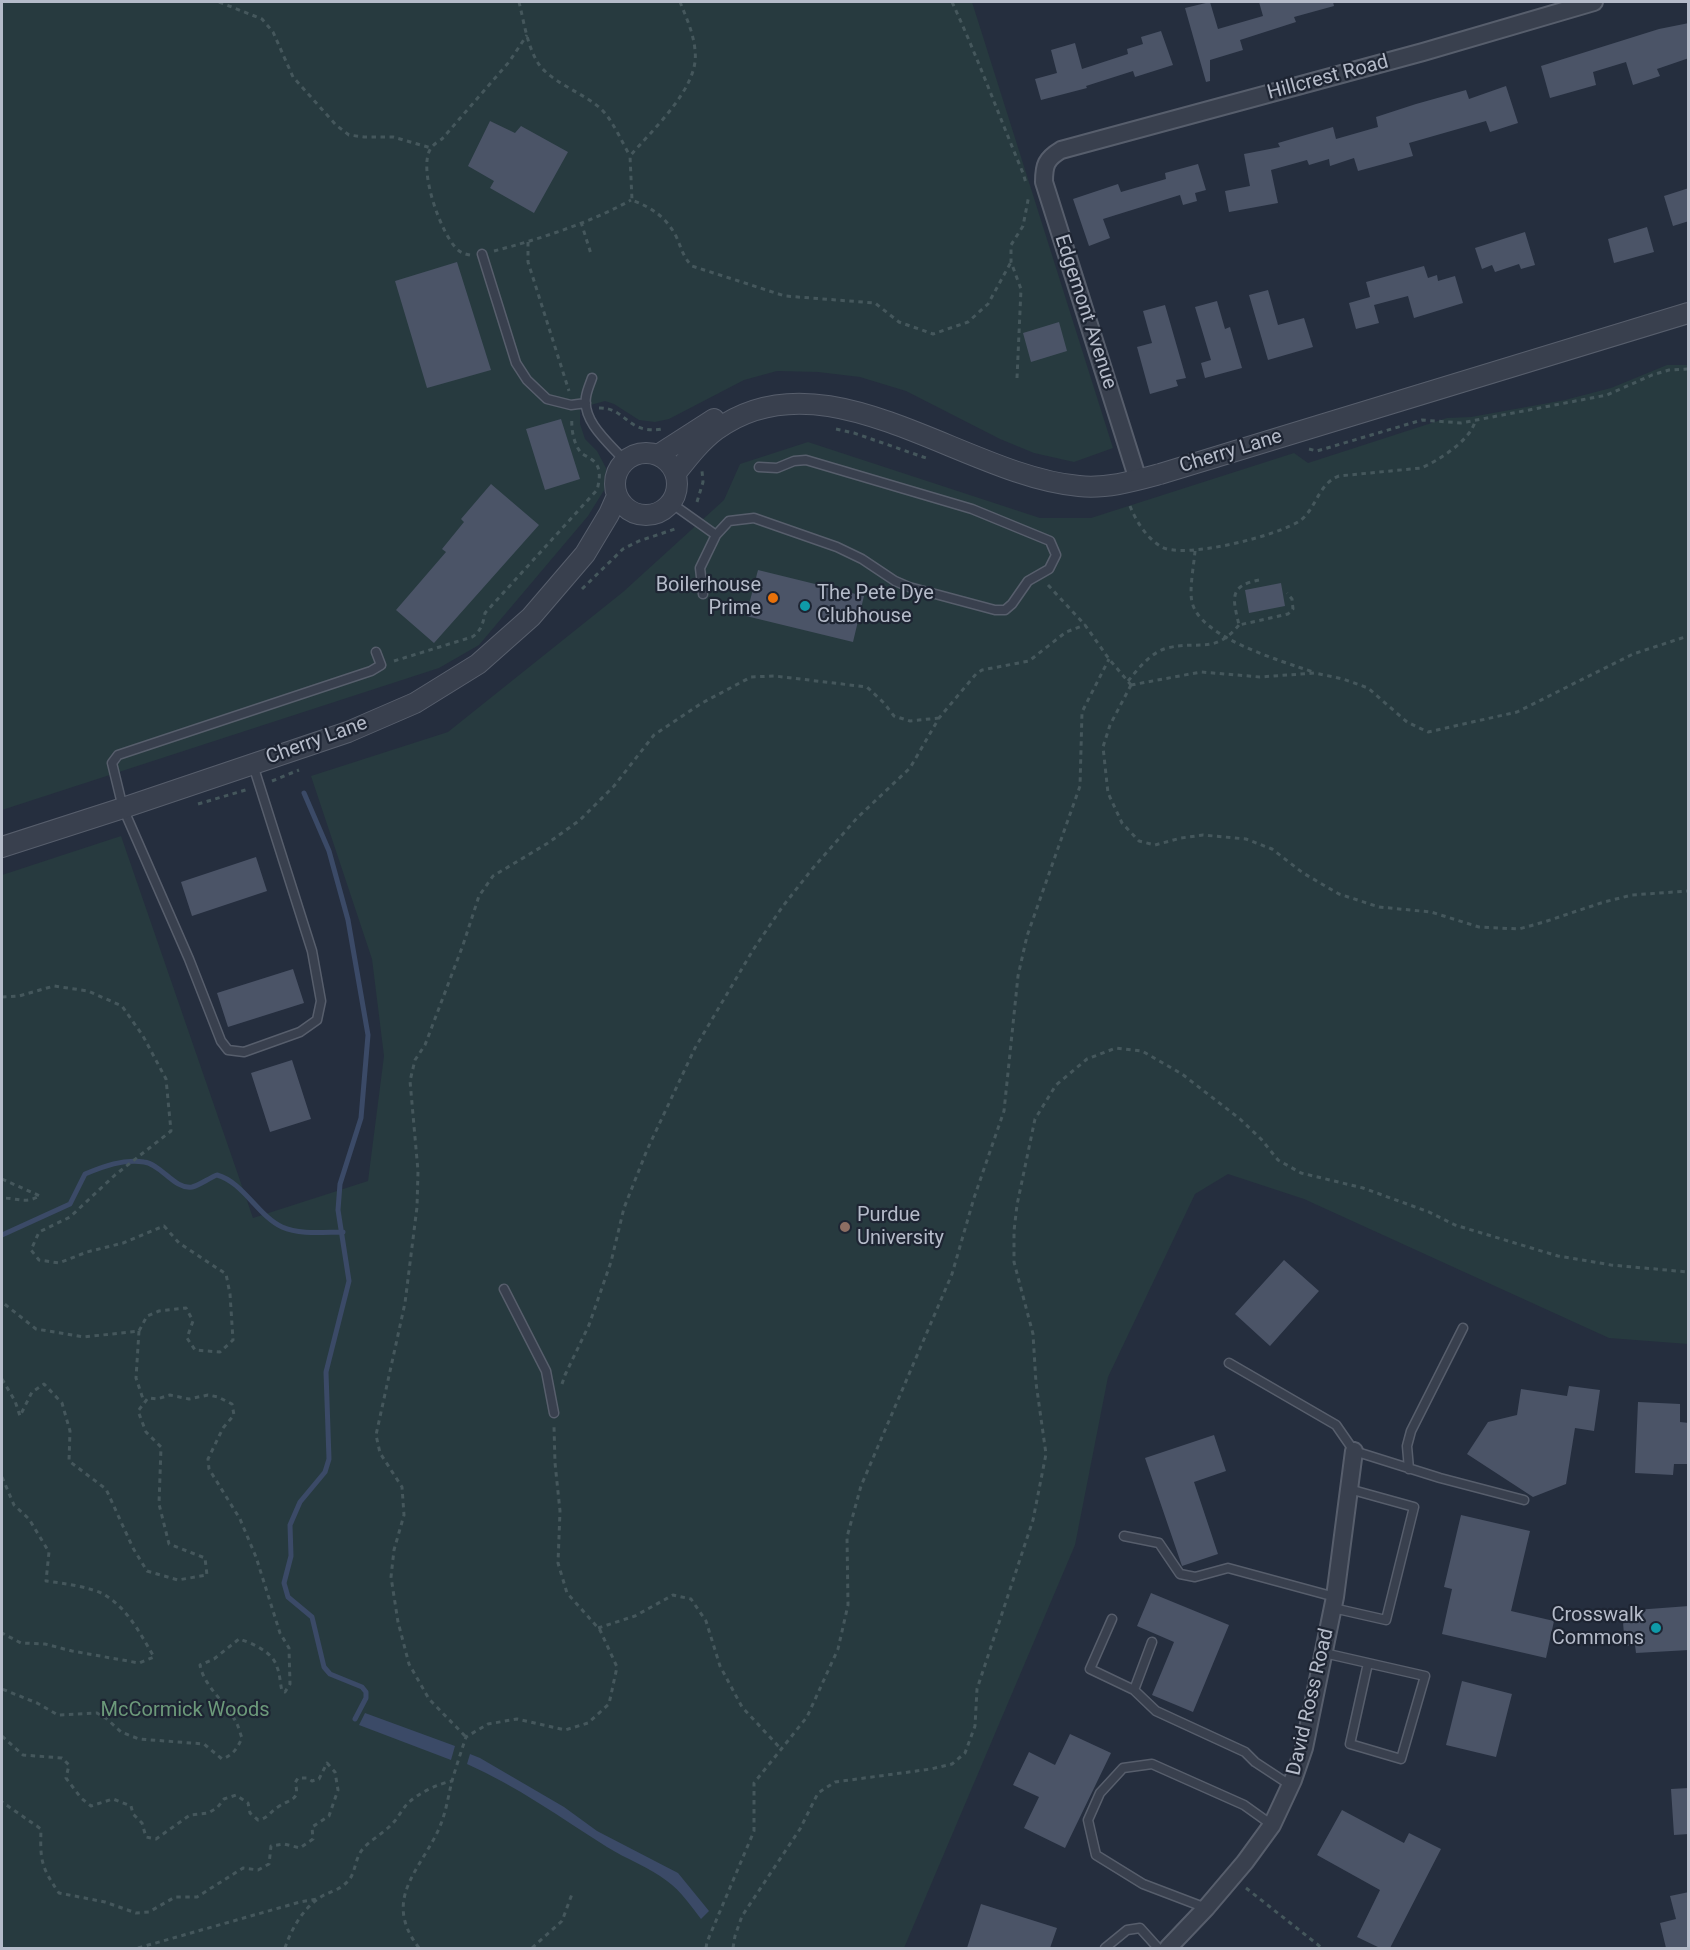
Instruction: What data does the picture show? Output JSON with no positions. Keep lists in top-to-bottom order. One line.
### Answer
{"streets":{"street":["Hillcrest Road","Edgemont Avenue","Cherry Lane","David Ross Road"]},"crossings":[["Hillcrest Road","Edgemont Avenue"],["Edgemont Avenue","Cherry Lane"]],"parks":["McCormick Woods"],"places":["Boilerhouse Prime","The Pete Dye Clubhouse","Purdue University","Crosswalk Commons"]}
